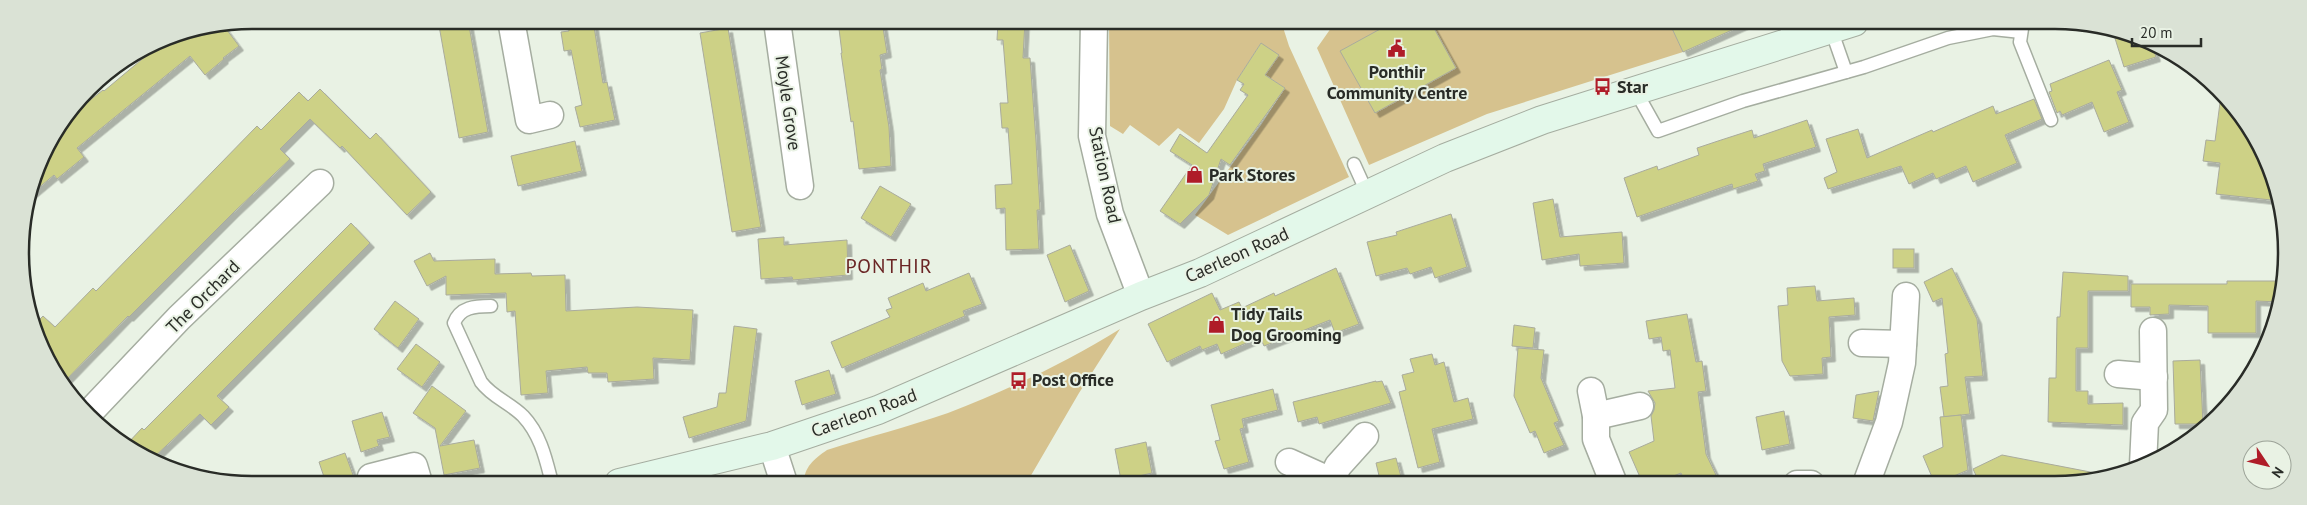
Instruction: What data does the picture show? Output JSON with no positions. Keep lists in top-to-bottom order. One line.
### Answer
{"streets":{"main road":["Caerleon Road"],"street":["Moyle Grove","Station Road","The Orchard"]},"crossings":[["Station Road","Caerleon Road"]],"districts":["PONTHIR"],"places":{"public building":["Ponthir Community Centre"],"bus stop":["Star","Post Office"],"shop":["Park Stores","Tidy Tails Dog Grooming"]},"scale_bar":"20 m","north":"bottom right"}
